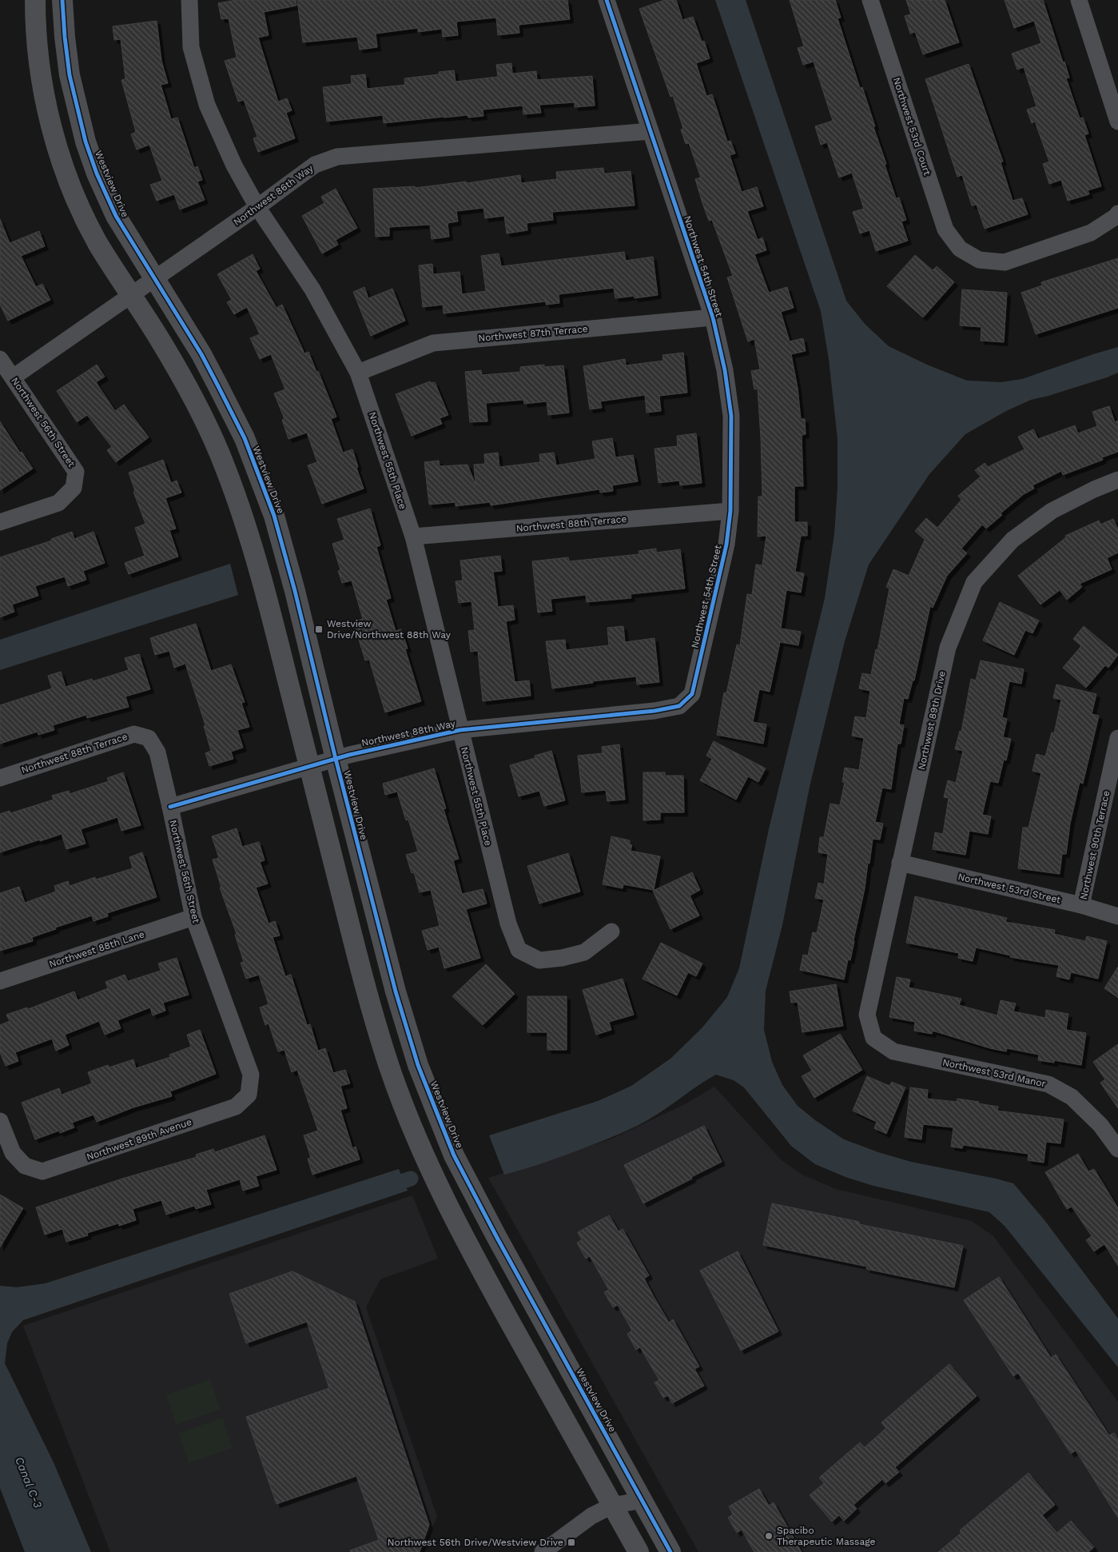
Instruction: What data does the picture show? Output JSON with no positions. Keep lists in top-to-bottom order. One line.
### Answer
{"streets":{"street":["Northwest 53rd Court","Westview Drive","Northwest 86th Way","Northwest 54th Street","Northwest 87th Terrace","Northwest 56th Street","Northwest 55th Place","Northwest 88th Terrace","Northwest 89th Drive","Northwest 88th Way","Northwest 90th Terrace","Northwest 53rd Street","Northwest 88th Lane","Northwest 53rd Manor","Northwest 89th Avenue"]},"crossings":[["Westview Drive","Northwest 86th Way"],["Westview Drive","Northwest 88th Way"],["Northwest 86th Way","Northwest 54th Street"],["Northwest 86th Way","Northwest 56th Street"],["Northwest 86th Way","Northwest 55th Place"],["Northwest 54th Street","Northwest 87th Terrace"],["Northwest 54th Street","Northwest 88th Terrace"],["Northwest 54th Street","Northwest 88th Way"],["Northwest 87th Terrace","Northwest 55th Place"],["Northwest 56th Street","Northwest 88th Terrace"],["Northwest 56th Street","Northwest 88th Way"],["Northwest 56th Street","Northwest 88th Lane"],["Northwest 56th Street","Northwest 89th Avenue"],["Northwest 55th Place","Northwest 88th Terrace"],["Northwest 55th Place","Northwest 88th Way"],["Northwest 89th Drive","Northwest 53rd Street"],["Northwest 89th Drive","Northwest 53rd Manor"],["Northwest 90th Terrace","Northwest 53rd Street"]],"water":["Canal C-3"],"places":{"transit":["Westview Drive/Northwest 88th Way","Northwest 56th Drive/Westview Drive"],"other":["Spacibo Therapeutic Massage"]}}
